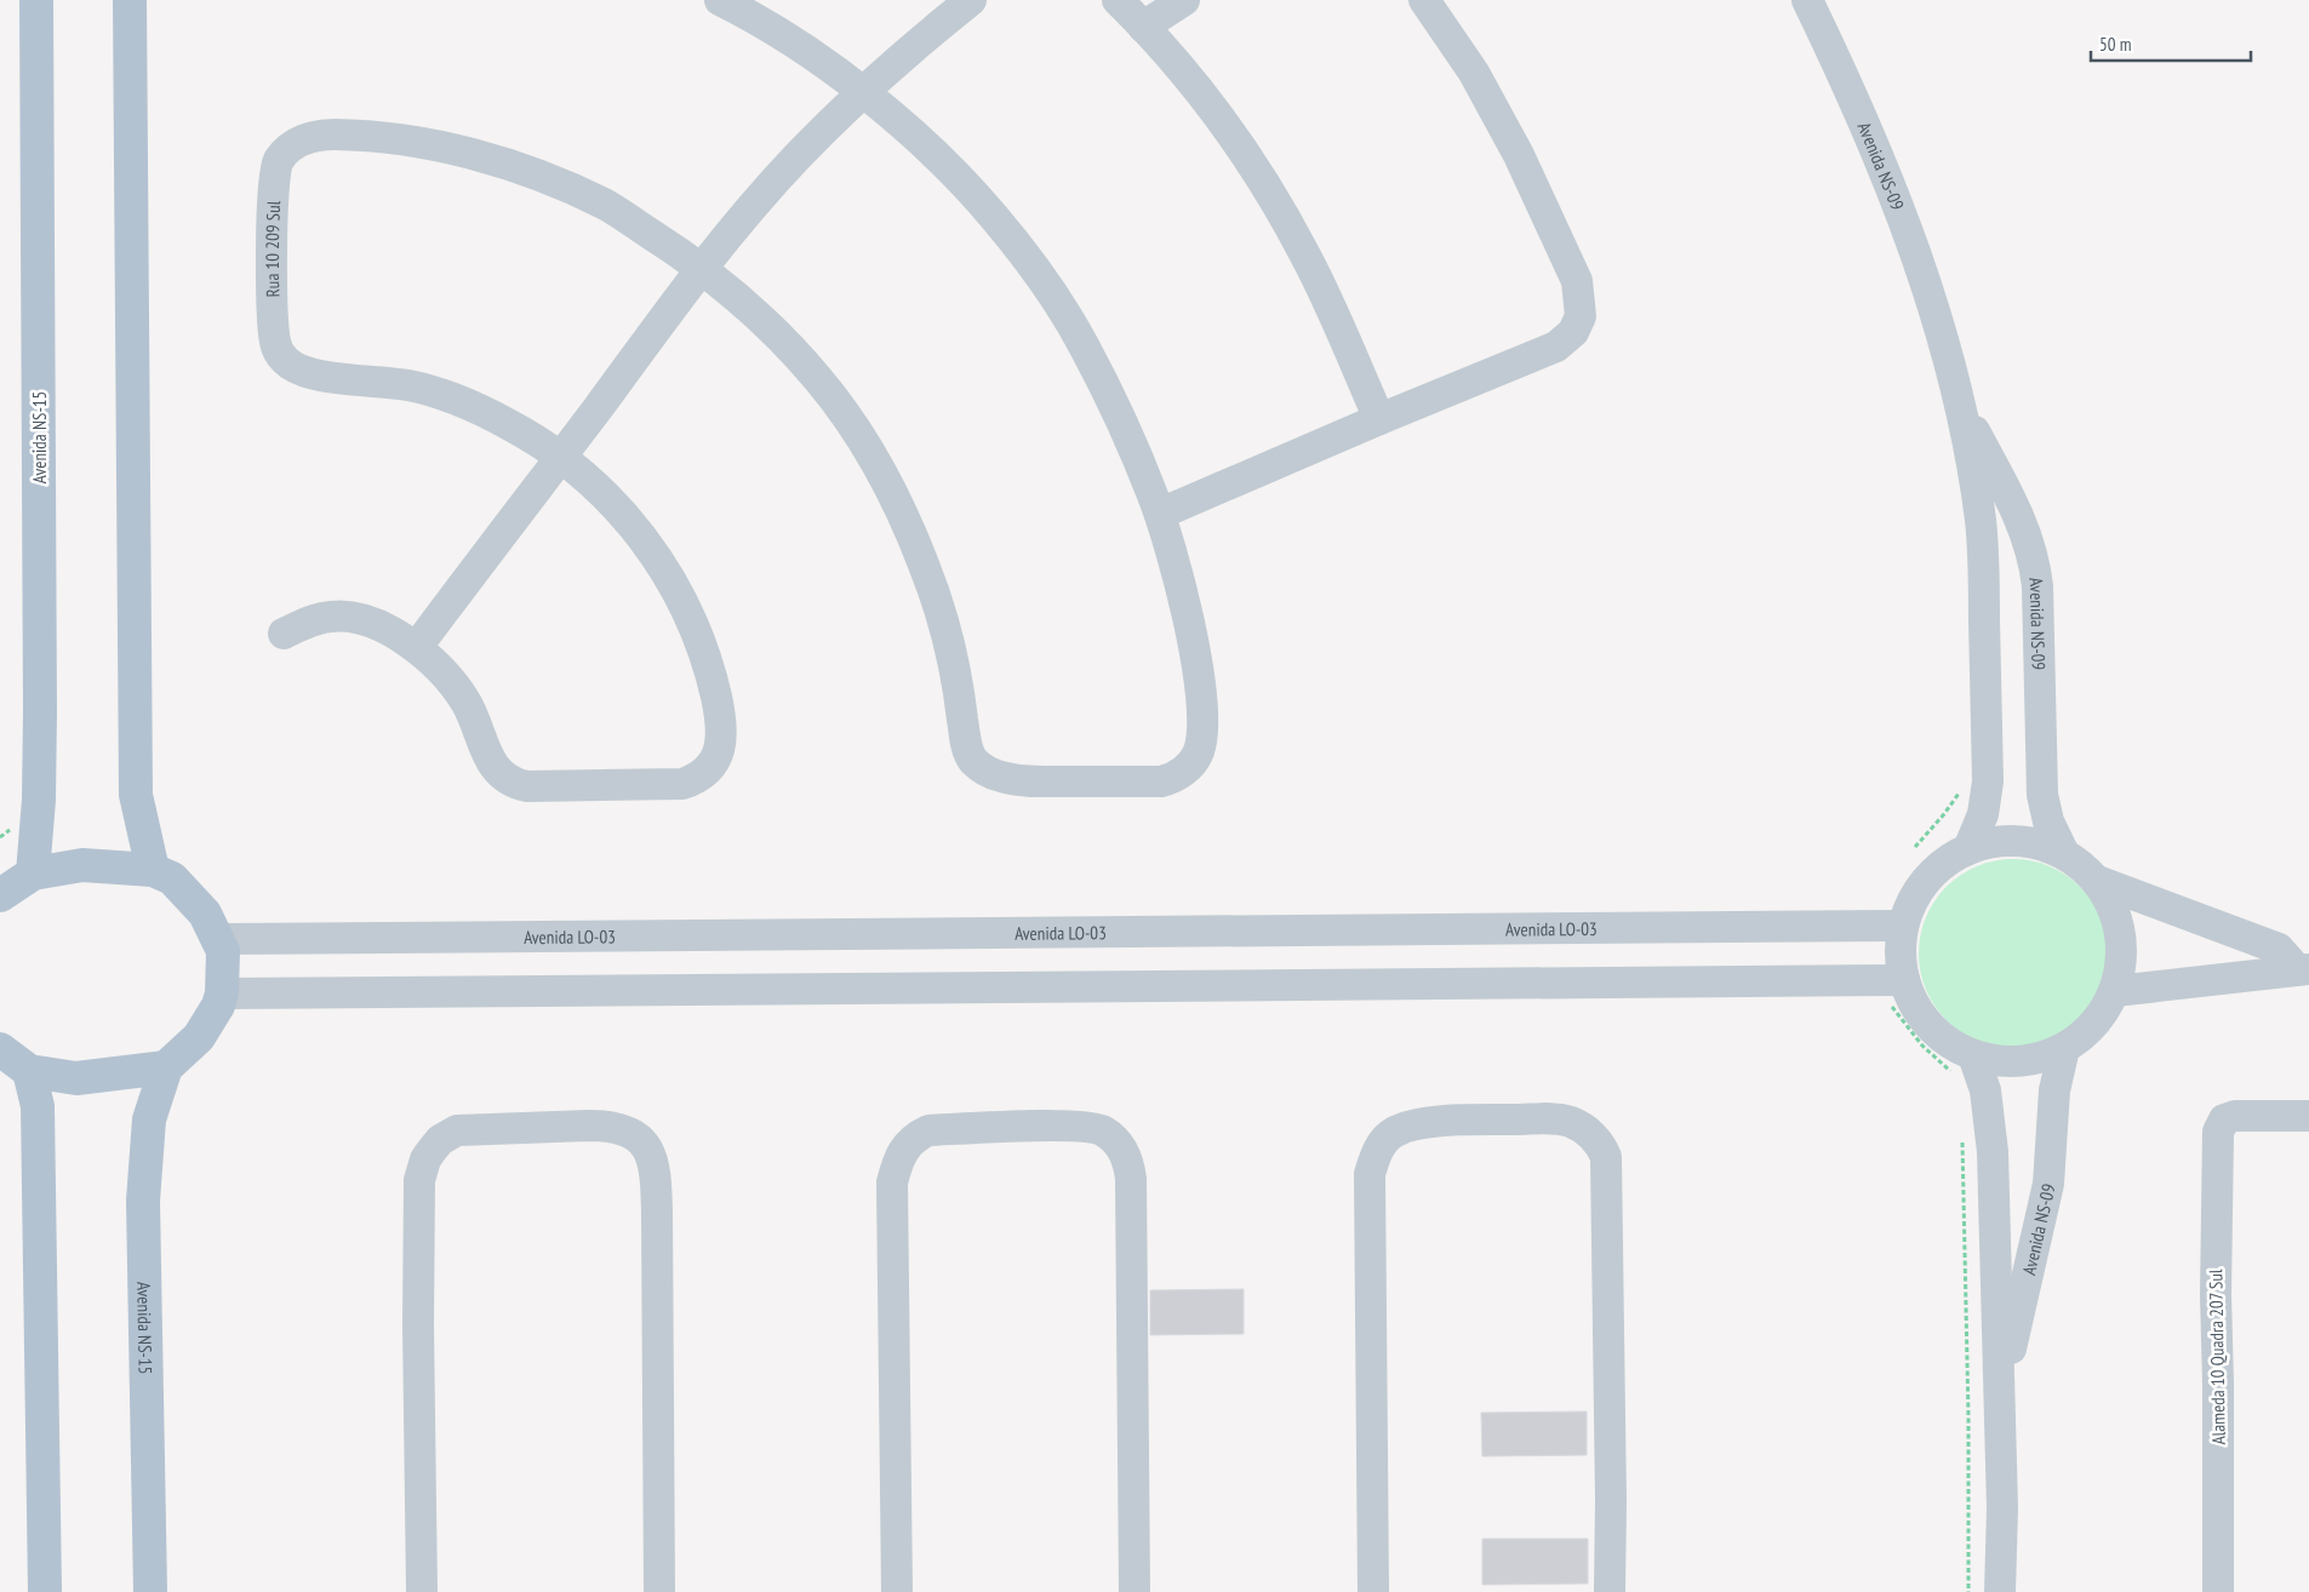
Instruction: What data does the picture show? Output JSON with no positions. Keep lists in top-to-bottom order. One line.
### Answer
{"streets":{"main road":["Avenida NS-15"],"street":["Avenida NS-09","Rua 10 209 Sul","Avenida LO-03","Alameda 10 Quadra 207 Sul"]},"crossings":[["Avenida NS-15","Avenida LO-03"]],"scale_bar":"50 m"}
